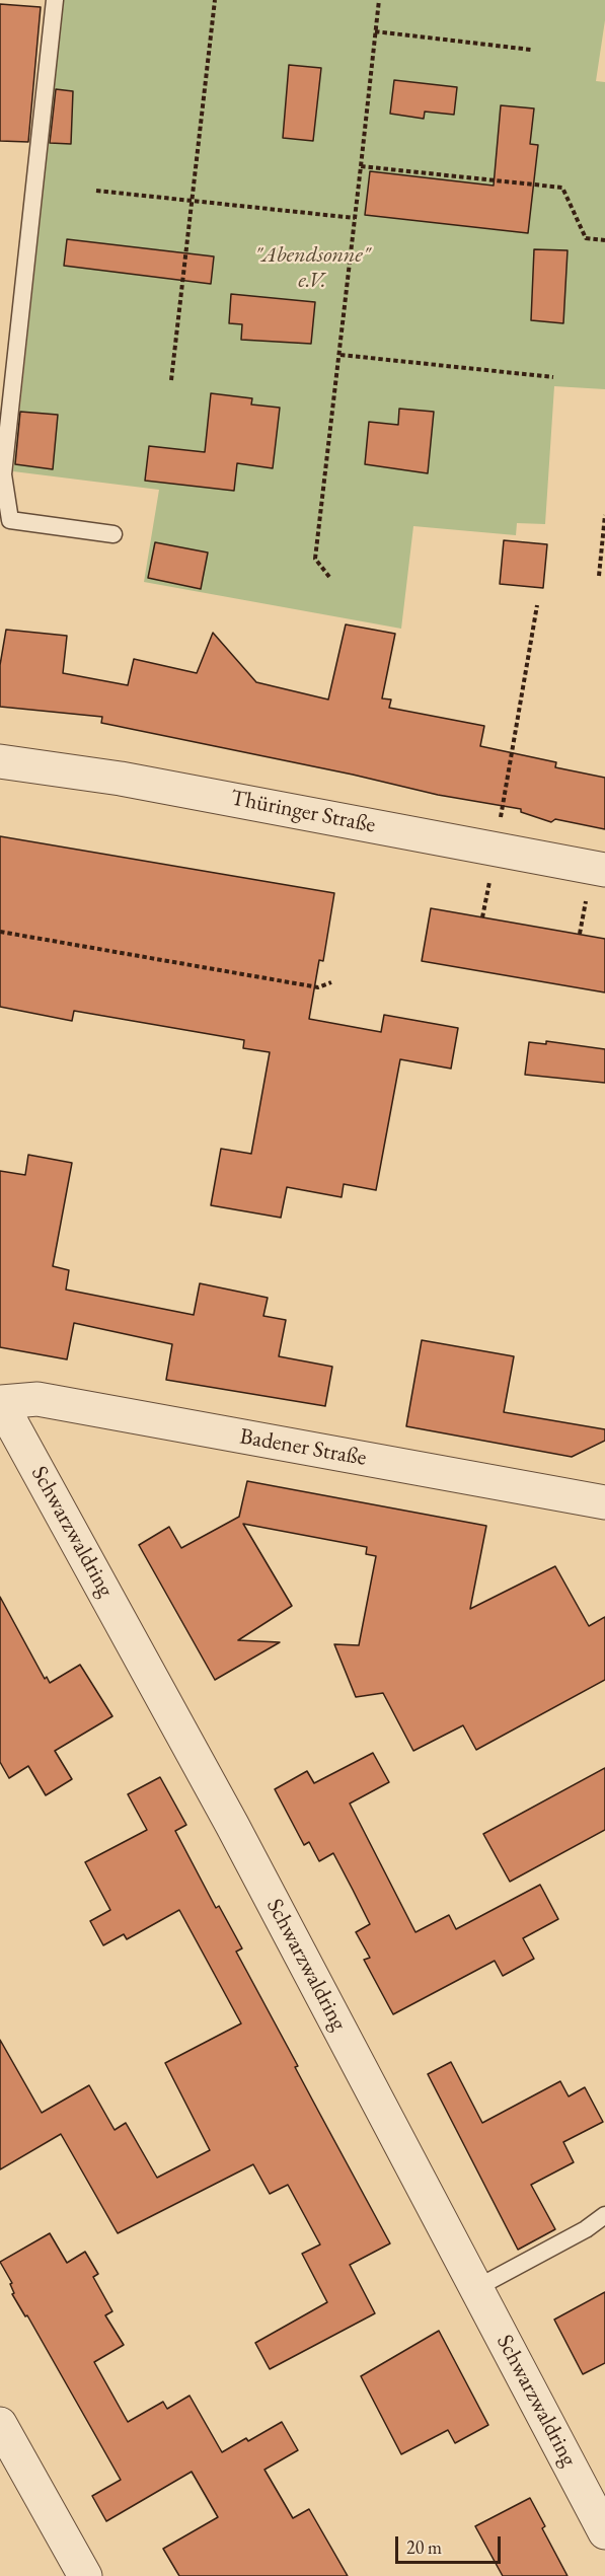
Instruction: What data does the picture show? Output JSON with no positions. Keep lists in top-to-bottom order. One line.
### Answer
{"streets":{"street":["Thüringer Straße","Badener Straße","Schwarzwaldring"]},"crossings":[["Badener Straße","Schwarzwaldring"]],"parks":["\"Abendsonne\" e.V."],"scale_bar":"20 m"}
